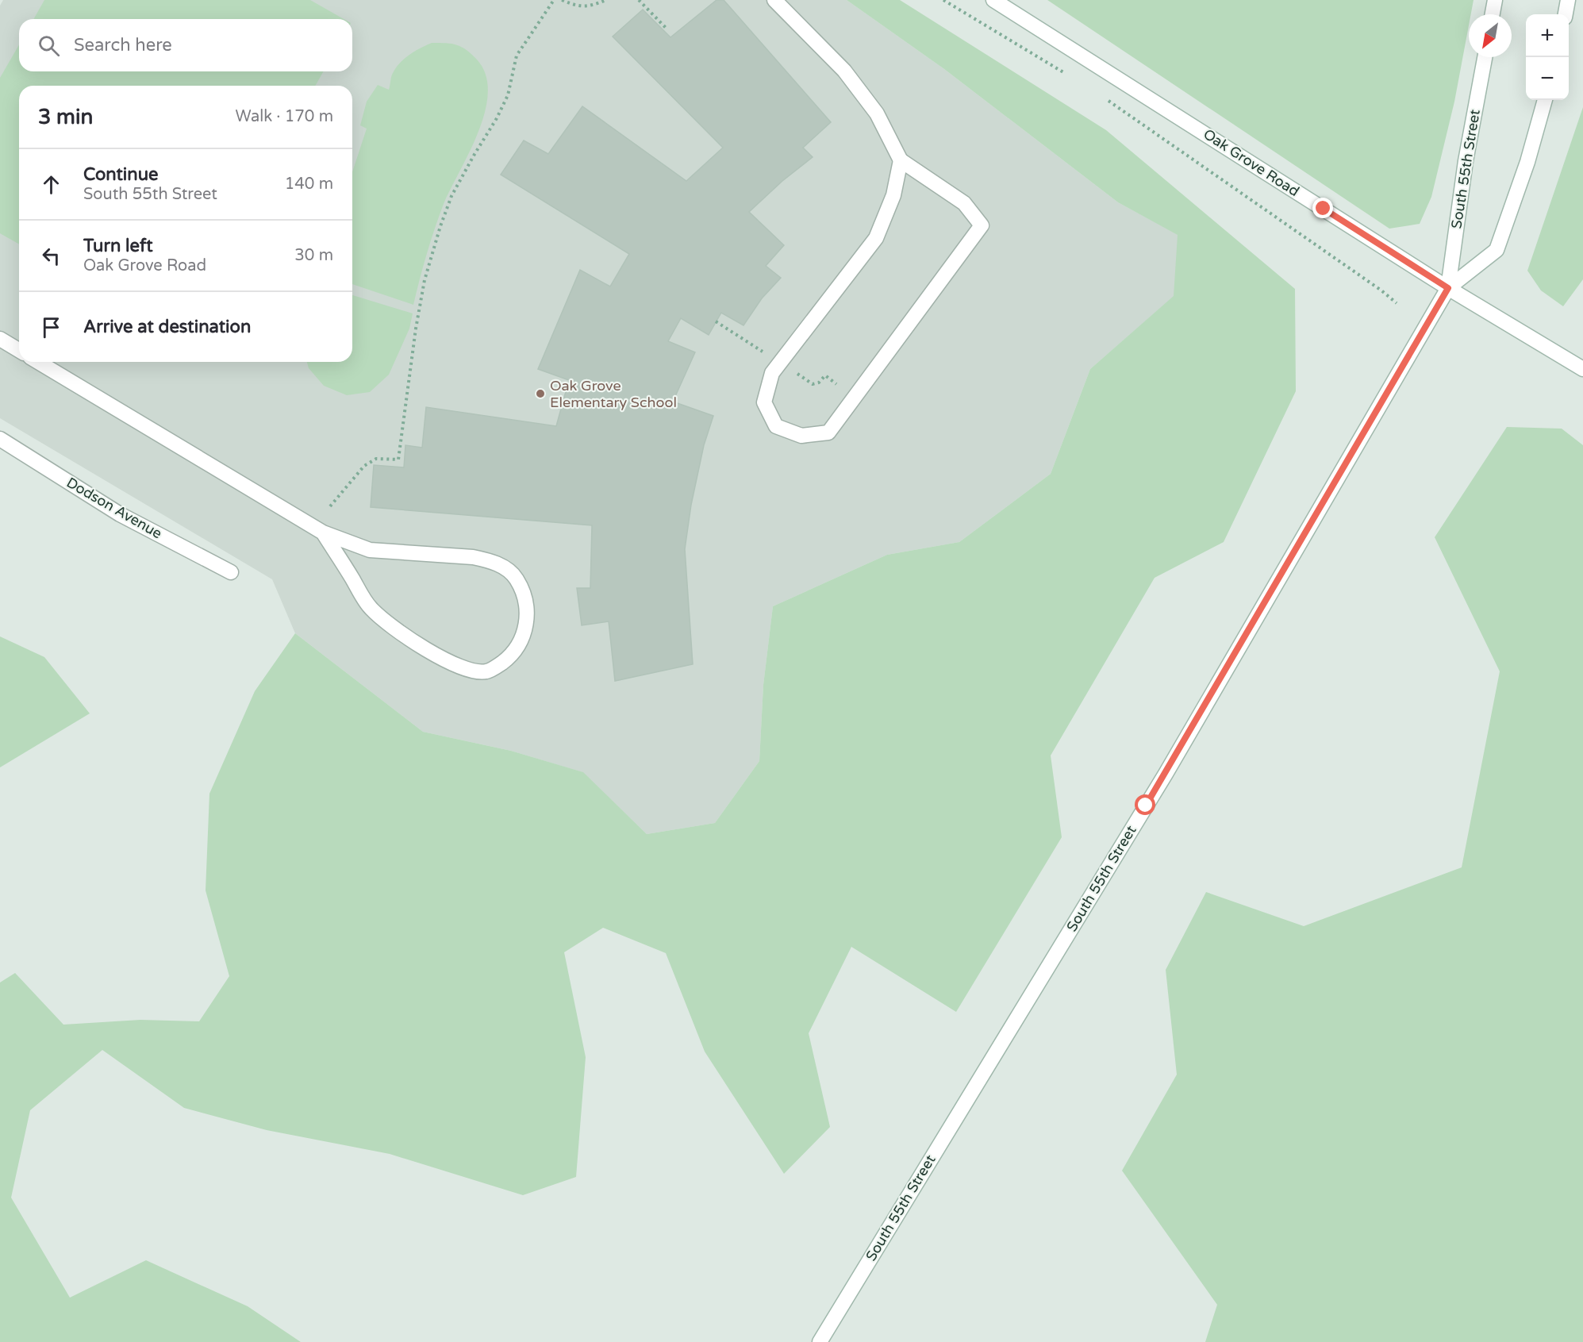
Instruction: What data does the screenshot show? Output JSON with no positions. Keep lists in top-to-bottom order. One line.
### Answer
{"streets":{"street":["Oak Grove Road","South 55th Street","Dodson Avenue"]},"crossings":[["Oak Grove Road","South 55th Street"]],"places":["Oak Grove Elementary School"],"north":"bottom left","page":{"map_buttons":["+","−"],"search":"Search here","heading":["3 min","Walk · 170 m"],"list":[["Continue","South 55th Street","140 m"],["Turn left","Oak Grove Road","30 m"],"Arrive at destination"]}}
